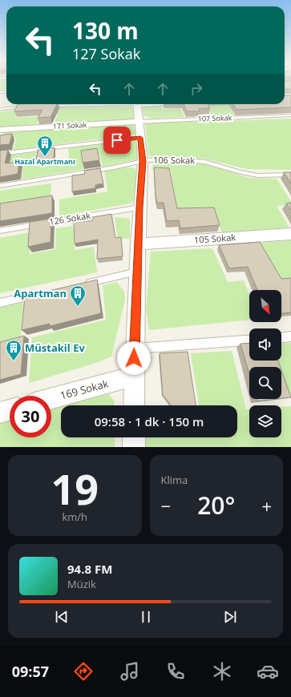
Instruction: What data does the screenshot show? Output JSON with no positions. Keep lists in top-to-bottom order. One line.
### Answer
{"streets":{"street":["171 Sokak","105 Sokak","169 Sokak"],"lane":["107 Sokak","106 Sokak","126 Sokak"]},"crossings":[["107 Sokak","171 Sokak"]],"places":{"building":["Hazal Apartmanı","Apartman","Müstakil Ev"]},"north":"bottom right","page":{"turn":["130 m","127 Sokak"],"limit":"30","trip":"09:58 · 1 dk · 150 m","tile":[["19","km/h"],"Klima"],"heat":["−","20°","+"],"song":["94.8 FM","Müzik"],"tabs":"09:57"}}
